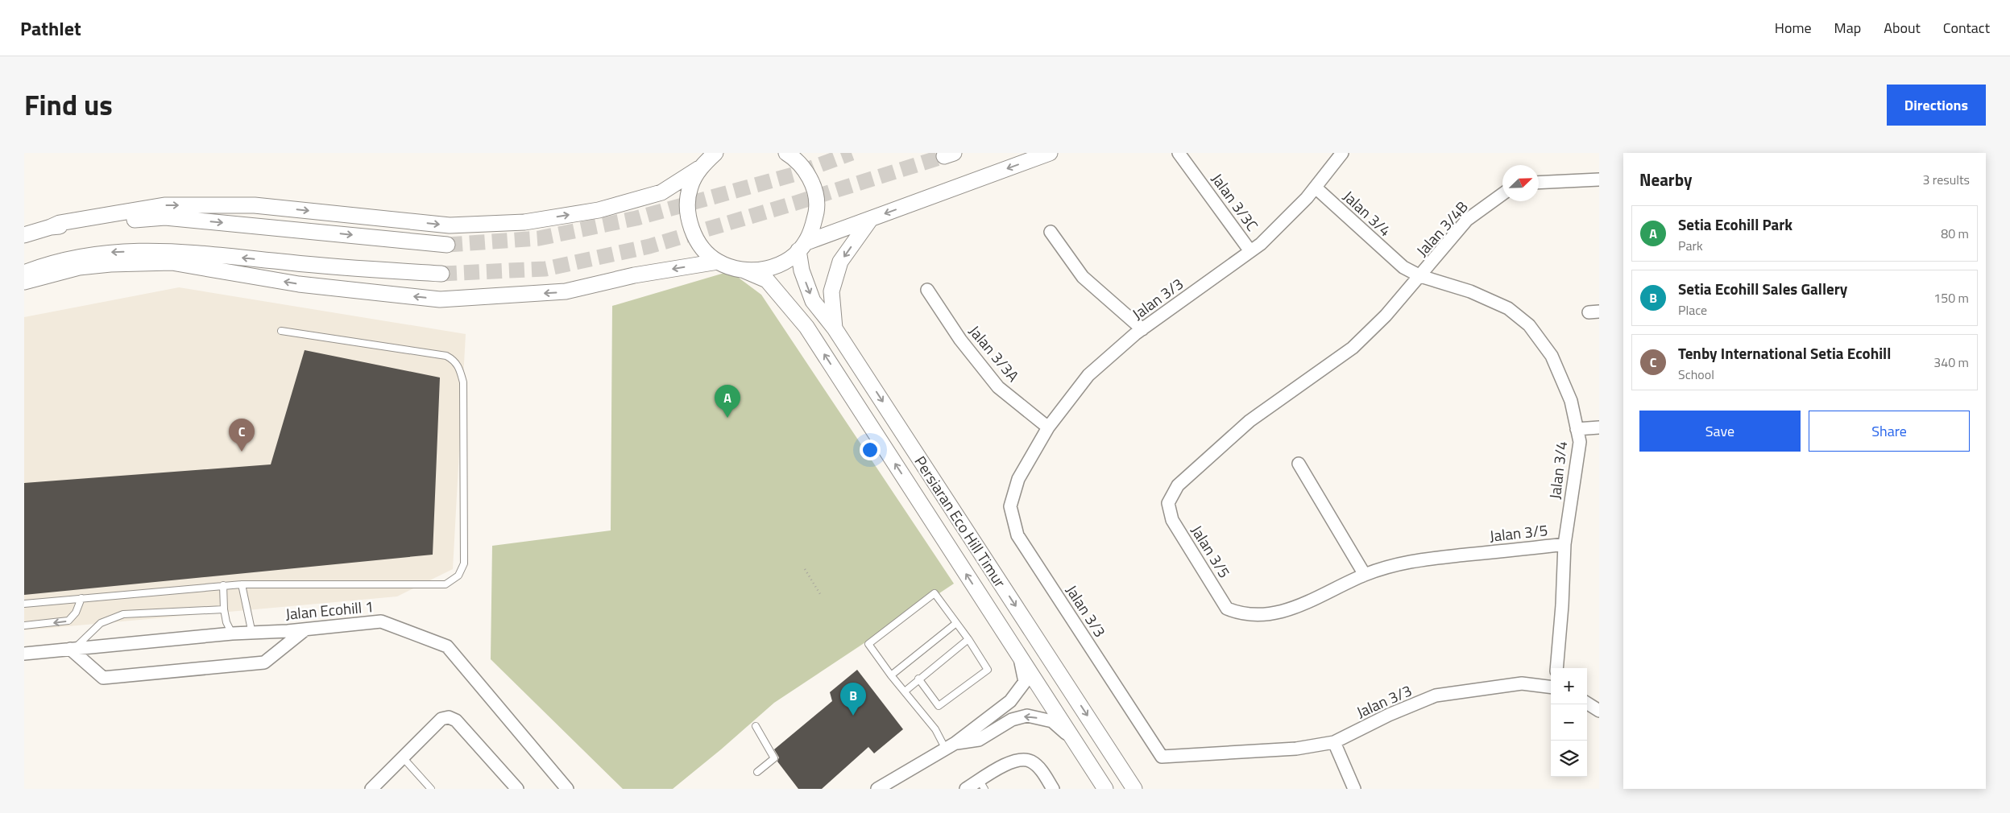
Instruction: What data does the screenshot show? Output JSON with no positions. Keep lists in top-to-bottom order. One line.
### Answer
{"streets":{"street":["Jalan 3/3C","Jalan 3/4","Jalan 3/4B","Jalan 3/3","Jalan 3/3A","Persiaran Eco Hill Timur","Jalan 3/5","Jalan Ecohill 1"]},"crossings":[["Jalan 3/3C","Jalan 3/3"],["Jalan 3/4","Jalan 3/4B"],["Jalan 3/4","Jalan 3/3"],["Jalan 3/4","Jalan 3/5"],["Jalan 3/4B","Jalan 3/5"],["Jalan 3/3","Jalan 3/3A"]],"north":"top right","page":{"header":"Pathlet","nav":["Home","Map","About","Contact"],"title":"Find us","buttons":["Directions",["Save","Share"]],"heading":["Nearby","3 results"],"list":[{"mark":"A","name":"Setia Ecohill Park","note":"Park","value":"80 m"},{"mark":"B","name":"Setia Ecohill Sales Gallery","note":"Place","value":"150 m"},{"mark":"C","name":"Tenby International Setia Ecohill","note":"School","value":"340 m"}],"pins":["A","C","B"],"map_buttons":["+","−"]}}
